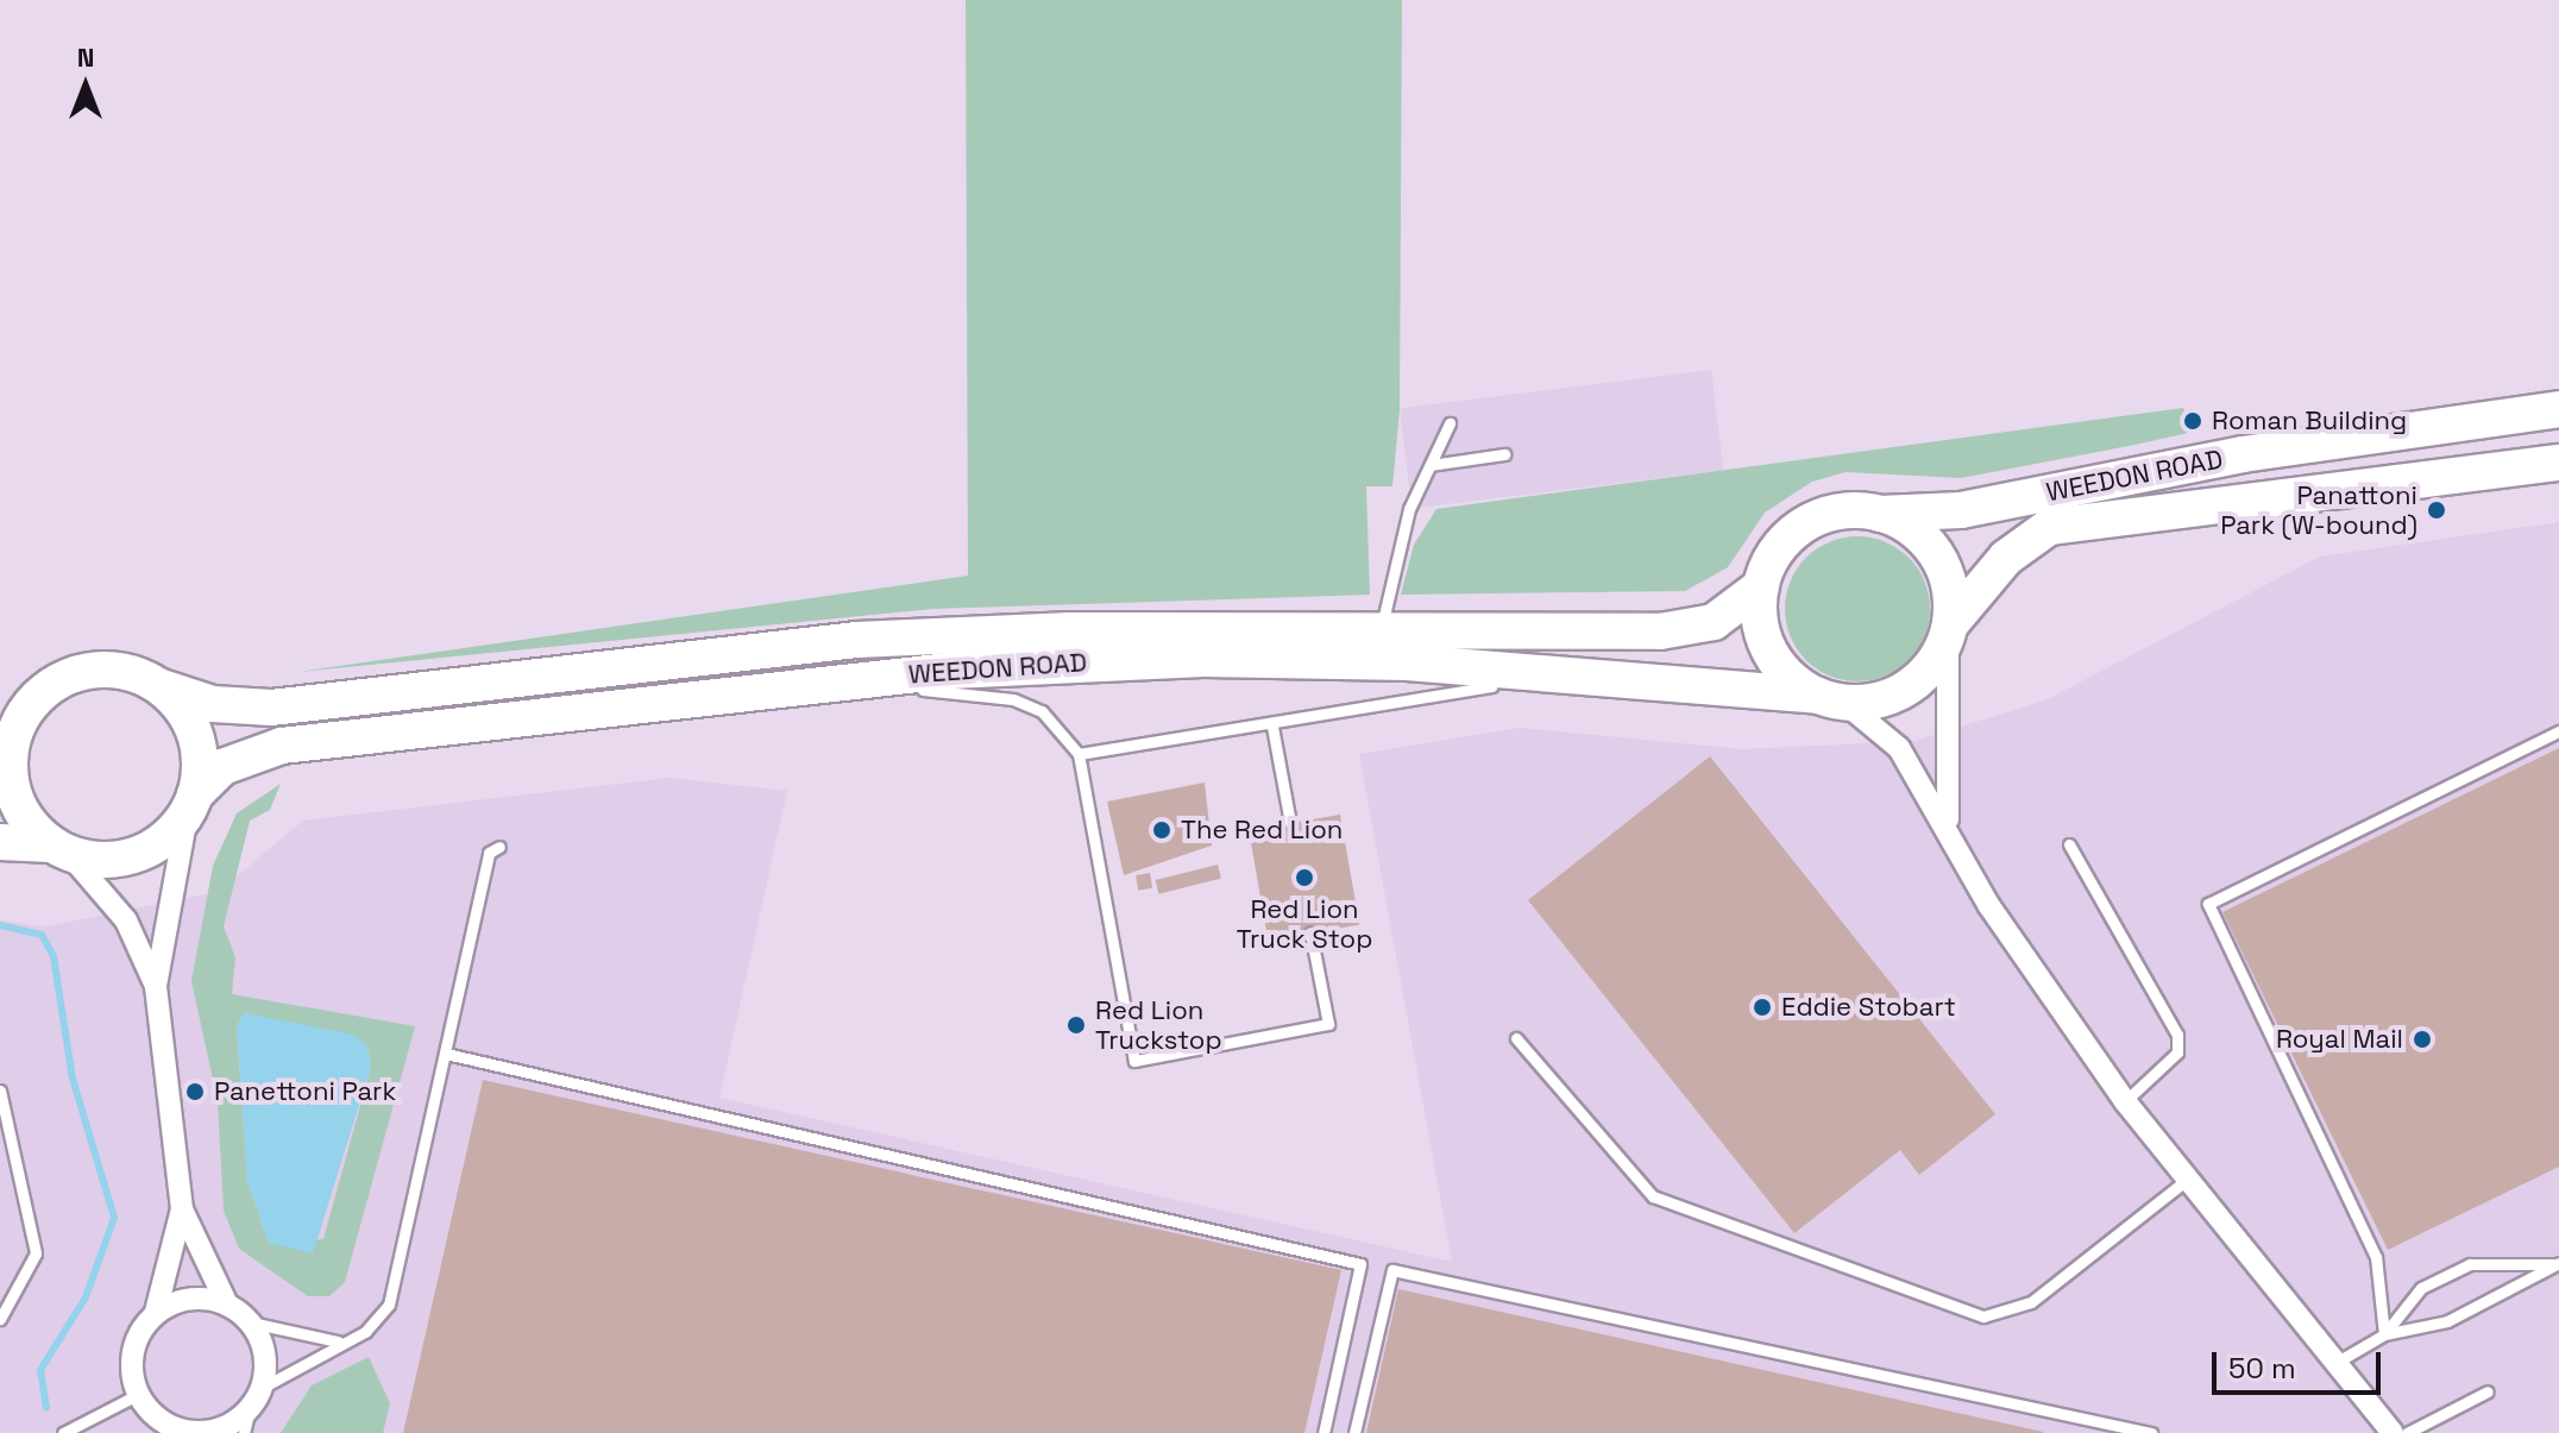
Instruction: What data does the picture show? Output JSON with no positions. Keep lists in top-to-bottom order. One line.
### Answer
{"streets":{"highway":["WEEDON ROAD"]},"places":["Roman Building","Panattoni Park (W-bound)","The Red Lion","Red Lion Truck Stop","Eddie Stobart","Red Lion Truckstop","Royal Mail","Panettoni Park"],"scale_bar":"50 m","north":"top"}
